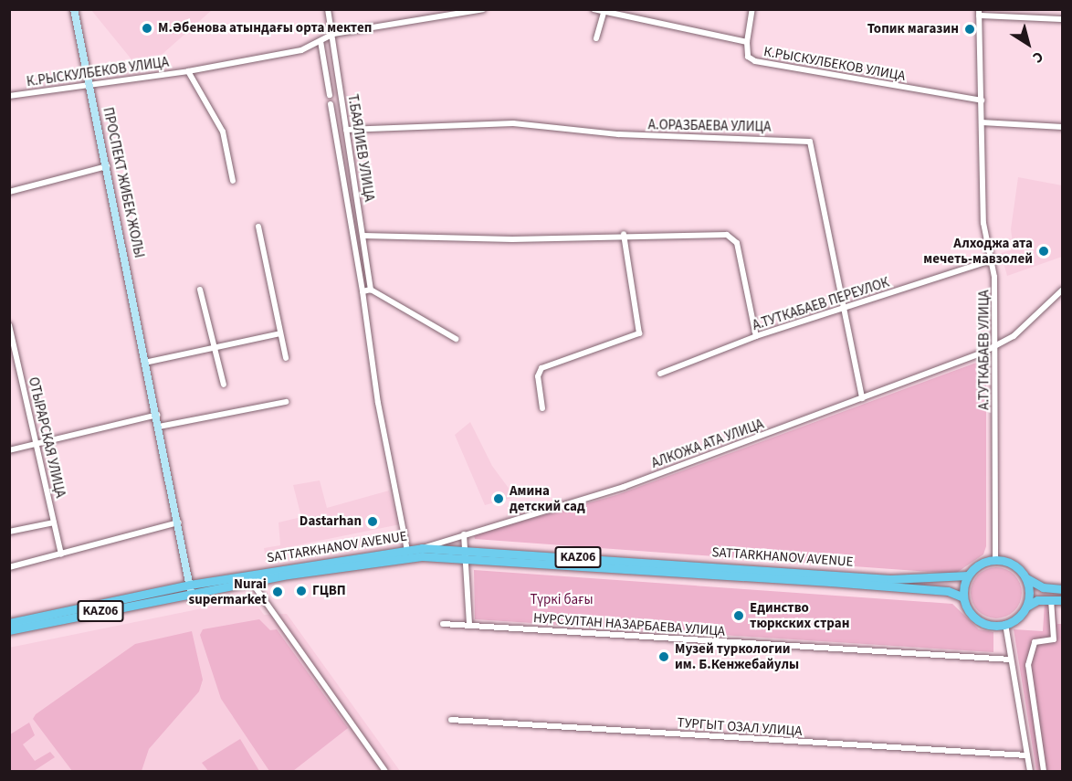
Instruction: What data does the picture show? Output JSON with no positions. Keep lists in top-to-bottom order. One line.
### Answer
{"streets":{"main road":["ПРОСПЕКТ ЖИБЕК ЖОЛЫ","SATTARKHANOV AVENUE","KАZ06"],"street":["К.РЫСКУЛБЕКОВ УЛИЦА","А.ОРАЗБАЕВА УЛИЦА","Т.БАЯЛИЕВ УЛИЦА","А.ТУТКАБАЕВ ПЕРЕУЛОК","А.ТУТКАБАЕВ УЛИЦА","ОТЫРАРСКАЯ УЛИЦА","АЛКОЖА АТА УЛИЦА","НУРСУЛТАН НАЗАРБАЕВА УЛИЦА","ТУРГЫТ ОЗАЛ УЛИЦА"]},"crossings":[["К.РЫСКУЛБЕКОВ УЛИЦА","Т.БАЯЛИЕВ УЛИЦА"],["К.РЫСКУЛБЕКОВ УЛИЦА","ПРОСПЕКТ ЖИБЕК ЖОЛЫ"],["К.РЫСКУЛБЕКОВ УЛИЦА","А.ТУТКАБАЕВ УЛИЦА"],["А.ОРАЗБАЕВА УЛИЦА","Т.БАЯЛИЕВ УЛИЦА"],["А.ОРАЗБАЕВА УЛИЦА","А.ТУТКАБАЕВ ПЕРЕУЛОК"],["А.ОРАЗБАЕВА УЛИЦА","АЛКОЖА АТА УЛИЦА"],["Т.БАЯЛИЕВ УЛИЦА","SATTARKHANOV AVENUE"],["ПРОСПЕКТ ЖИБЕК ЖОЛЫ","SATTARKHANOV AVENUE"],["А.ТУТКАБАЕВ ПЕРЕУЛОК","А.ТУТКАБАЕВ УЛИЦА"],["А.ТУТКАБАЕВ УЛИЦА","АЛКОЖА АТА УЛИЦА"],["А.ТУТКАБАЕВ УЛИЦА","SATTARKHANOV AVENUE"],["А.ТУТКАБАЕВ УЛИЦА","KАZ06"],["АЛКОЖА АТА УЛИЦА","SATTARKHANOV AVENUE"],["SATTARKHANOV AVENUE","KАZ06"]],"parks":["Түркі бағы"],"places":["М.Әбенова атындағы орта мектеп","Топик магазин","Алходжа ата мечеть-мавзолей","Амина детский сад","Dastarhan","ГЦВП","Nurai supermarket","Единство тюркских стран","Музей туркологии им. Б.Кенжебайулы"],"north":"bottom right"}
